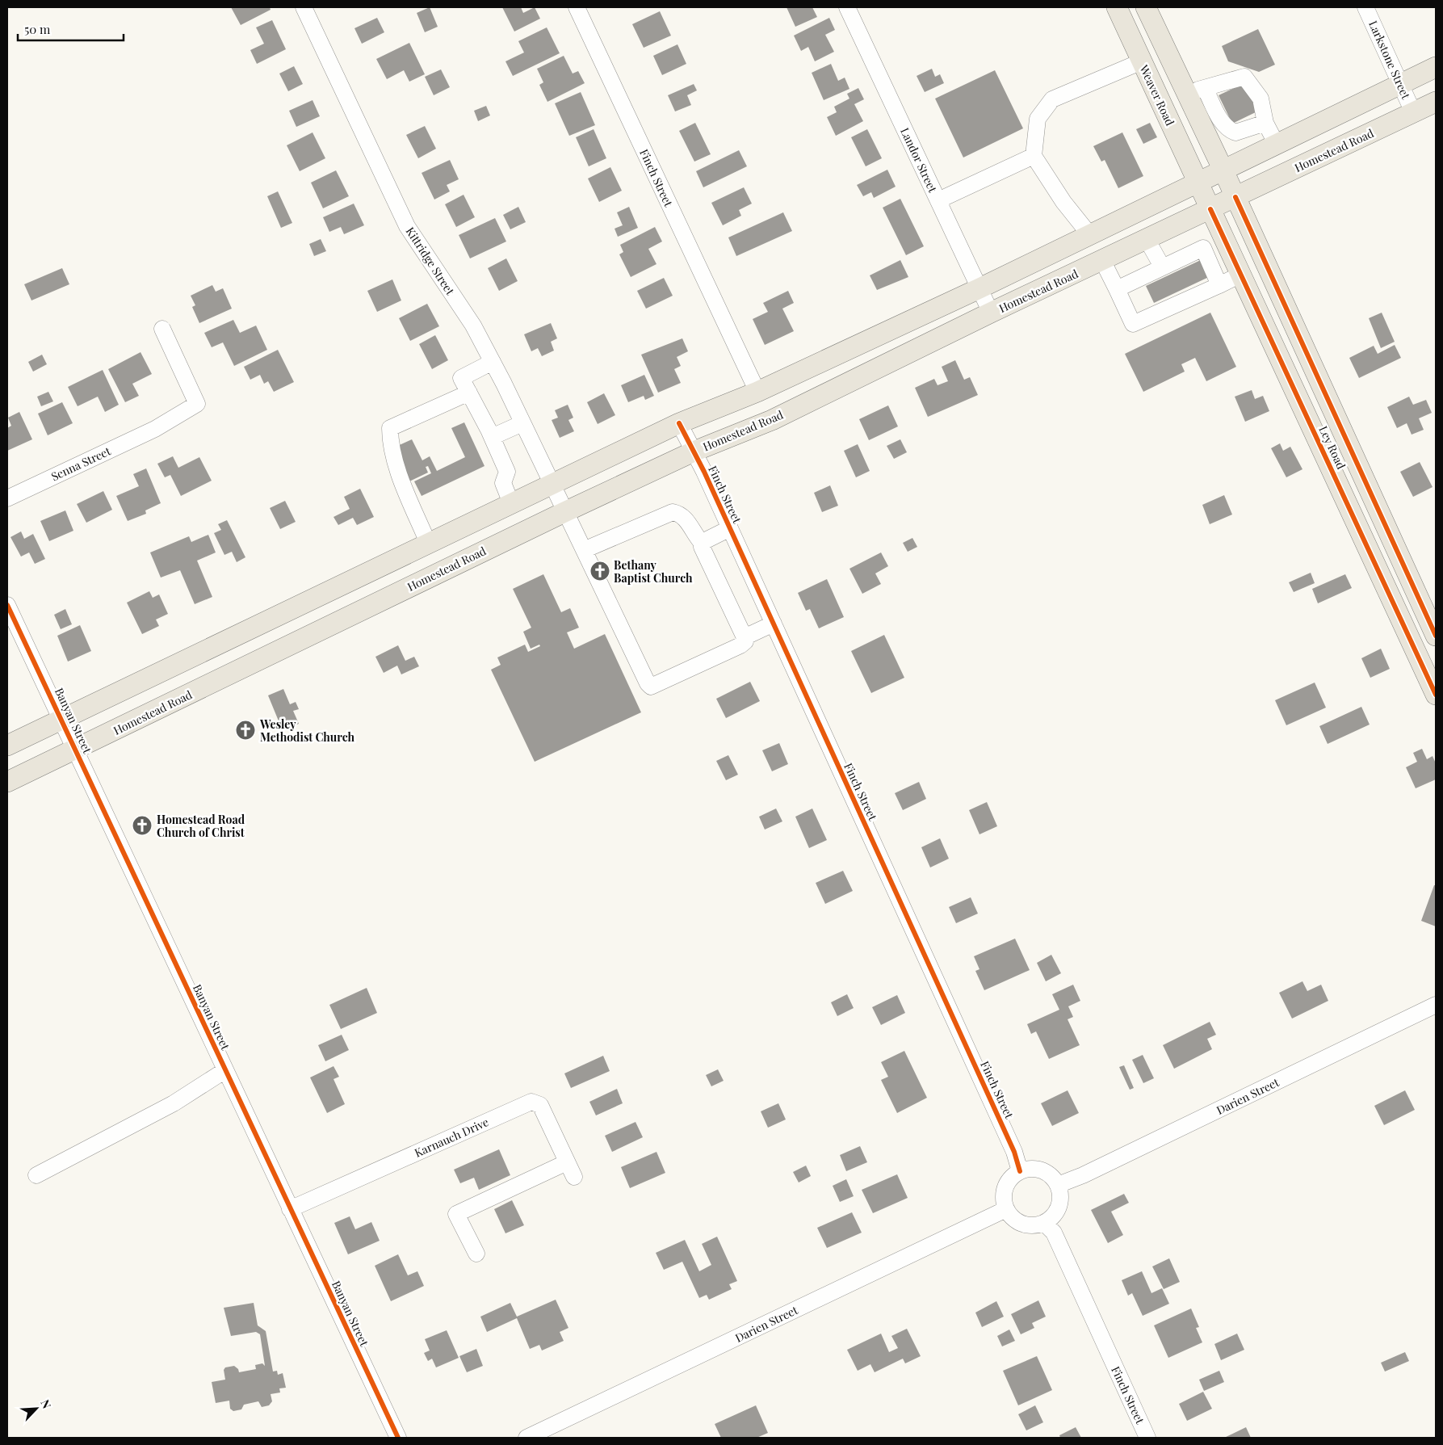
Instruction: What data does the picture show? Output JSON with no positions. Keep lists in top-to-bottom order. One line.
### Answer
{"streets":{"main road":["Weaver Road","Homestead Road","Ley Road"],"street":["Larkstone Street","Landor Street","Finch Street","Kittridge Street","Senna Street","Banyan Street","Darien Street","Karnauch Drive"]},"crossings":[["Larkstone Street","Homestead Road"],["Weaver Road","Ley Road"],["Homestead Road","Landor Street"],["Homestead Road","Finch Street"],["Homestead Road","Kittridge Street"],["Homestead Road","Ley Road"],["Homestead Road","Banyan Street"],["Finch Street","Darien Street"],["Banyan Street","Karnauch Drive"]],"places":{"church":["Bethany Baptist Church","Wesley Methodist Church","Homestead Road Church of Christ"]},"scale_bar":"50 m","north":"top right"}
